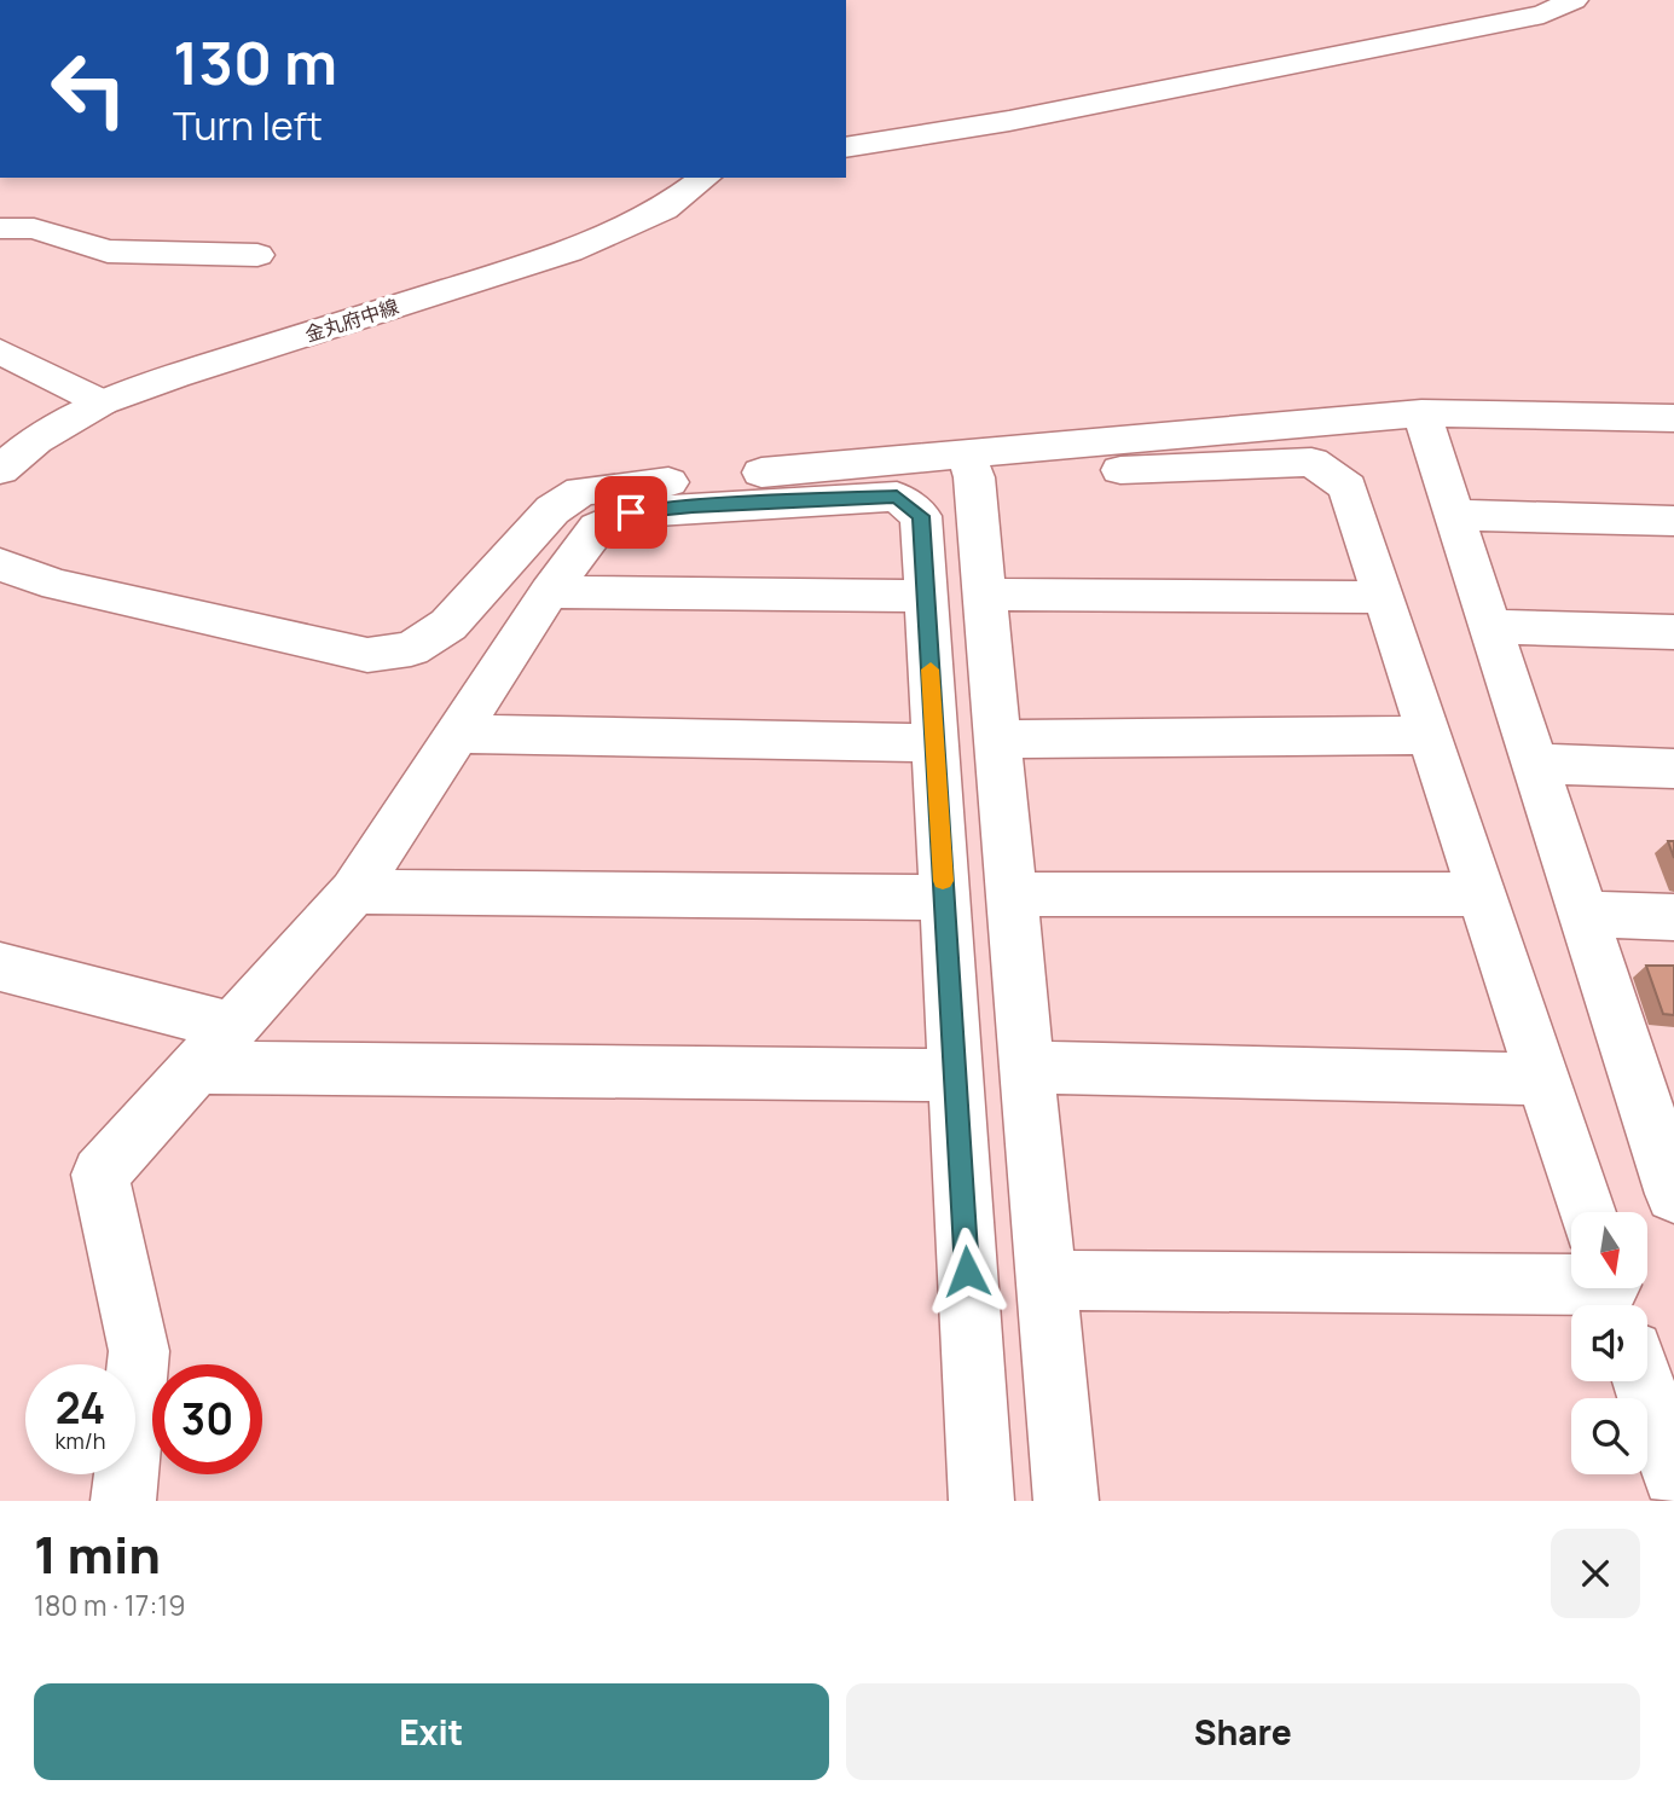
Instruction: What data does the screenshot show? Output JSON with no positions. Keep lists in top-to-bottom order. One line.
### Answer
{"streets":{"street":["金丸府中線"]},"north":"bottom","page":{"turn":["130 m","Turn left"],"speed":"24 km/h","limit":"30","heading":["1 min","180 m · 17:19"],"buttons":["Exit","Share"]}}
